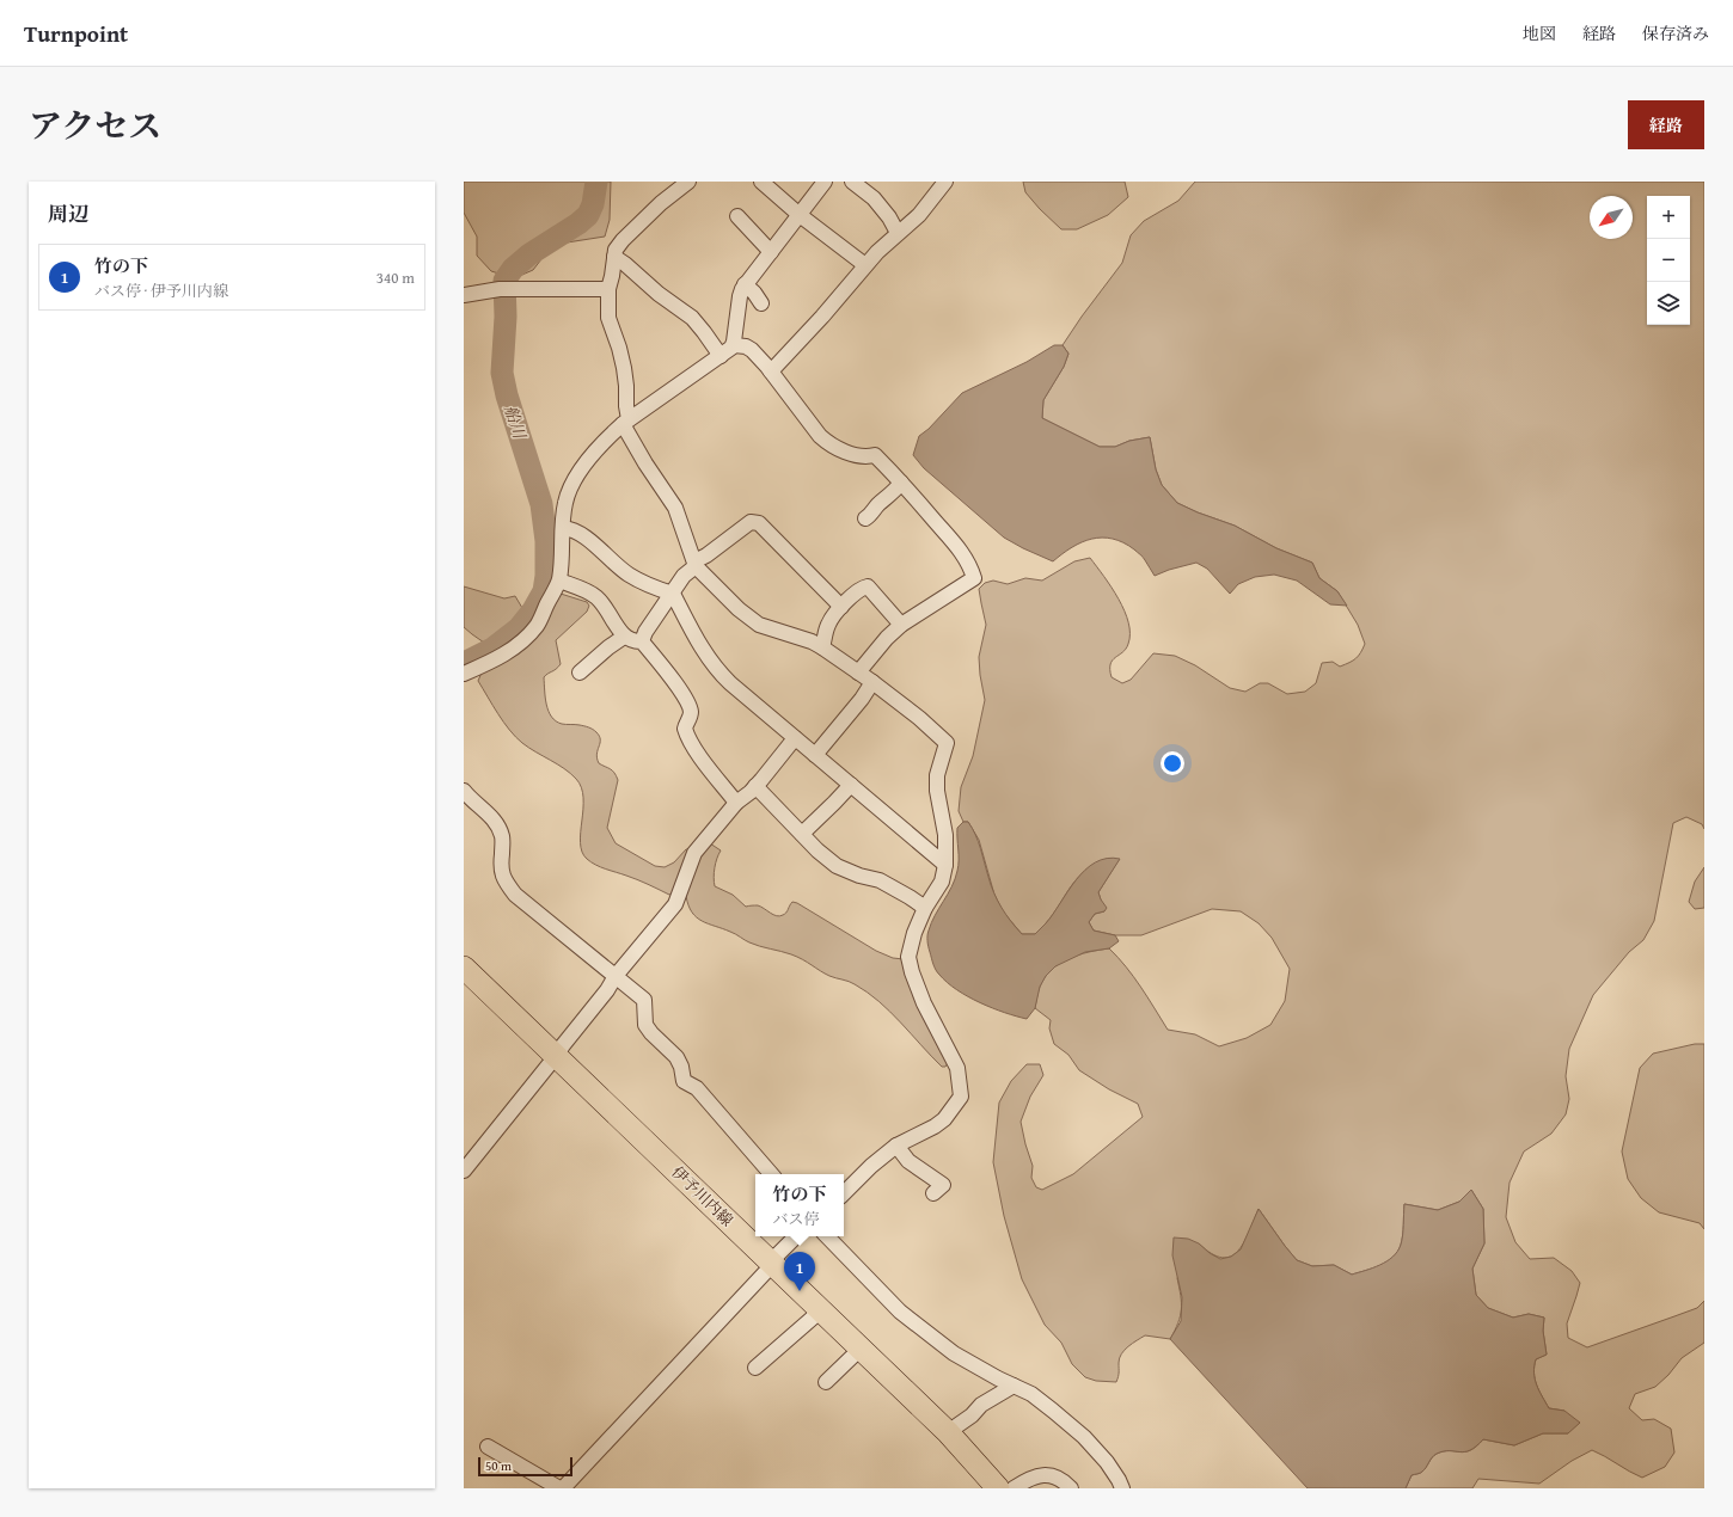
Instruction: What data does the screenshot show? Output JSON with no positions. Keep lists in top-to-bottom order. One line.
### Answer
{"streets":{"main road":["伊予川内線"]},"water":["船川"],"scale_bar":"50 m","north":"bottom left","page":{"header":"Turnpoint","nav":["地図","経路","保存済み"],"title":"アクセス","buttons":"経路","heading":"周辺","map_buttons":["+","−"],"list":[{"mark":"1","name":"竹の下","note":"バス停 · 伊予川内線","value":"340 m"}],"popup":["竹の下","バス停"],"pins":"1","scale":"50 m"}}
